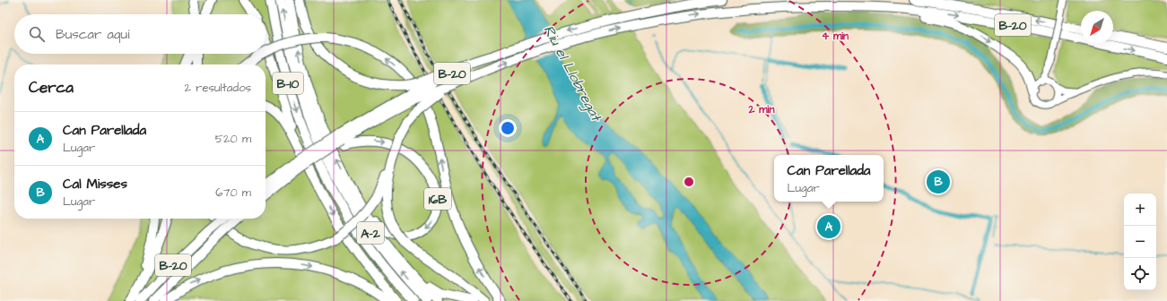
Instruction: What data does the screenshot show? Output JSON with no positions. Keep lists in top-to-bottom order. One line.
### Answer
{"streets":{"highway":["B-20","B-10","16B","A-2"]},"crossings":[["B-20","16B"],["B-10","A-2"]],"water":["Riu el Llobregat"],"north":"bottom left","page":{"search":"Buscar aquí","heading":["Cerca","2 resultados"],"list":[{"mark":"A","name":"Can Parellada","note":"Lugar","value":"520 m"},{"mark":"B","name":"Cal Misses","note":"Lugar","value":"670 m"}],"popup":["Can Parellada","Lugar"],"pins":["B","A"],"map_buttons":["+","−"]},"rings":["4 min","2 min"]}
